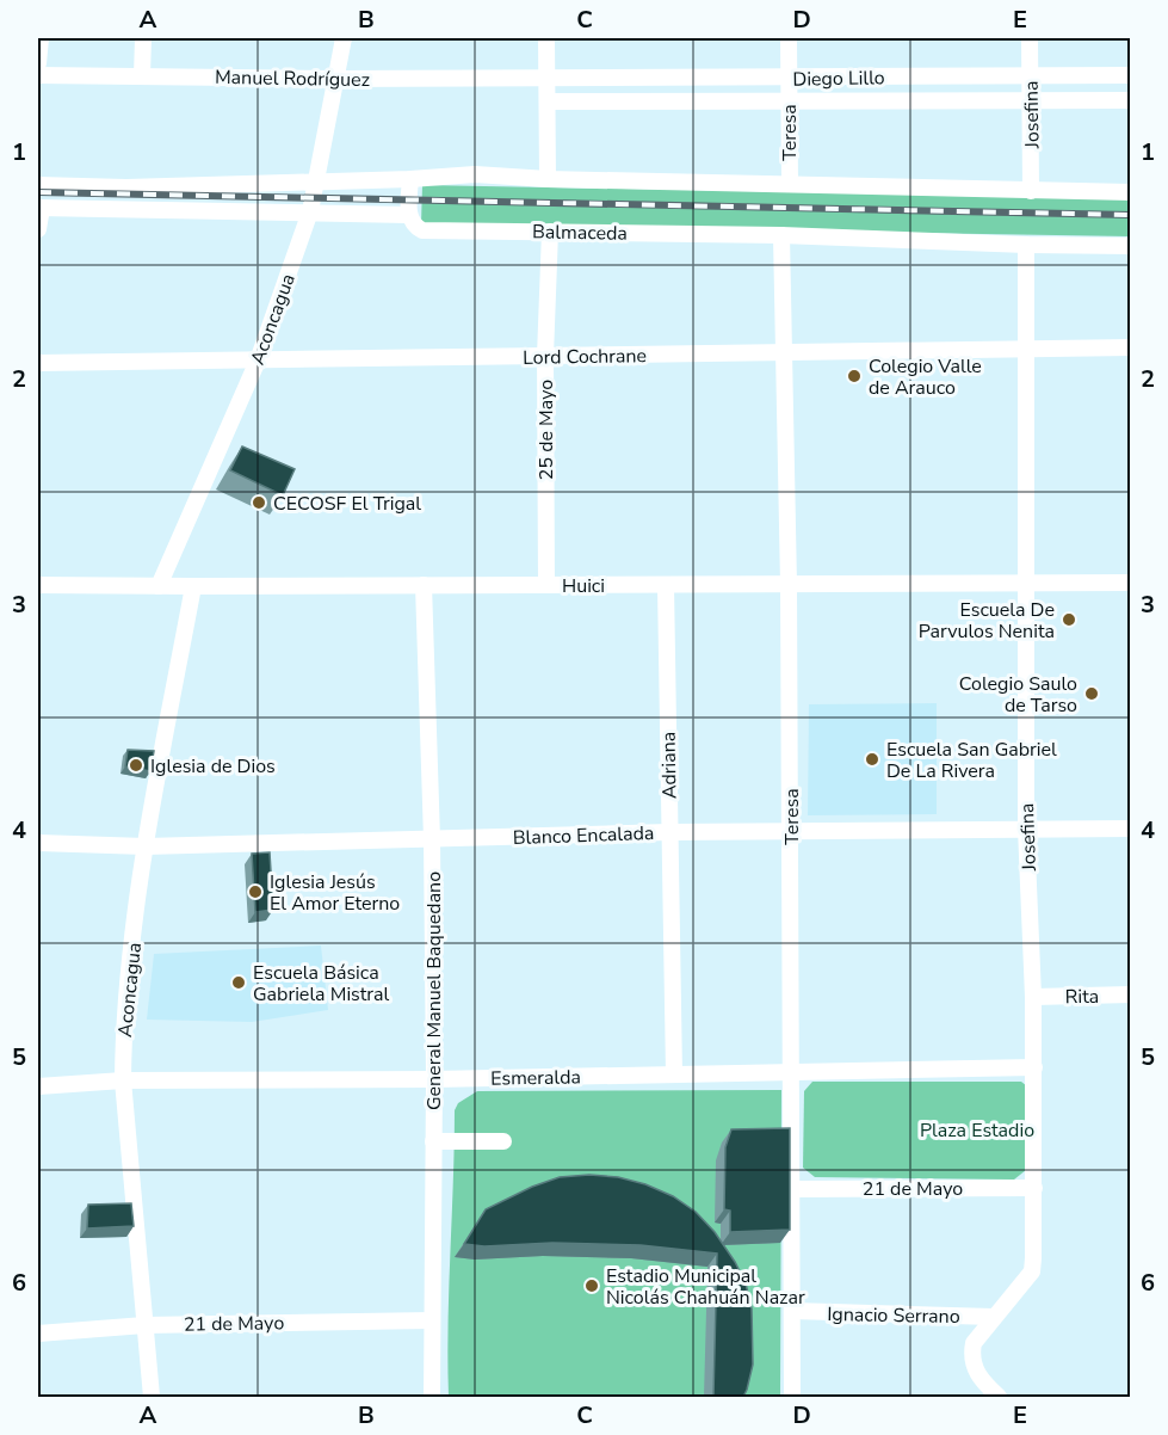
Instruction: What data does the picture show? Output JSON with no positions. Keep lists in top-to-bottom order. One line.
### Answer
{"streets":{"street":["Manuel Rodríguez","Diego Lillo","Josefina","Teresa","Balmaceda","Aconcagua","Lord Cochrane","25 de Mayo","Huici","Adriana","Blanco Encalada","General Manuel Baquedano","Rita","Esmeralda","21 de Mayo","Ignacio Serrano"]},"crossings":[["Manuel Rodríguez","Diego Lillo"],["Manuel Rodríguez","Aconcagua"],["Diego Lillo","Josefina"],["Diego Lillo","Teresa"],["Josefina","Balmaceda"],["Josefina","Lord Cochrane"],["Josefina","Huici"],["Josefina","Blanco Encalada"],["Josefina","Rita"],["Josefina","Esmeralda"],["Josefina","21 de Mayo"],["Josefina","Ignacio Serrano"],["Teresa","Balmaceda"],["Teresa","Lord Cochrane"],["Teresa","Huici"],["Teresa","Blanco Encalada"],["Teresa","Esmeralda"],["Teresa","21 de Mayo"],["Teresa","Ignacio Serrano"],["Balmaceda","Aconcagua"],["Balmaceda","25 de Mayo"],["Aconcagua","Lord Cochrane"],["Aconcagua","Huici"],["Aconcagua","Blanco Encalada"],["Aconcagua","Esmeralda"],["Aconcagua","21 de Mayo"],["Lord Cochrane","25 de Mayo"],["25 de Mayo","Huici"],["Huici","Adriana"],["Huici","General Manuel Baquedano"],["Adriana","Blanco Encalada"],["Adriana","Esmeralda"],["Blanco Encalada","General Manuel Baquedano"],["General Manuel Baquedano","Esmeralda"],["General Manuel Baquedano","21 de Mayo"]],"parks":["Plaza Estadio"],"places":["Colegio Valle de Arauco","CECOSF El Trigal","Escuela De Parvulos Nenita","Colegio Saulo de Tarso","Escuela San Gabriel De La Rivera","Iglesia de Dios","Iglesia Jesús El Amor Eterno","Escuela Básica Gabriela Mistral","Estadio Municipal Nicolás Chahuán Nazar"],"grid":{"columns":["A","B","C","D","E"],"rows":["1","2","3","4","5","6"]}}
